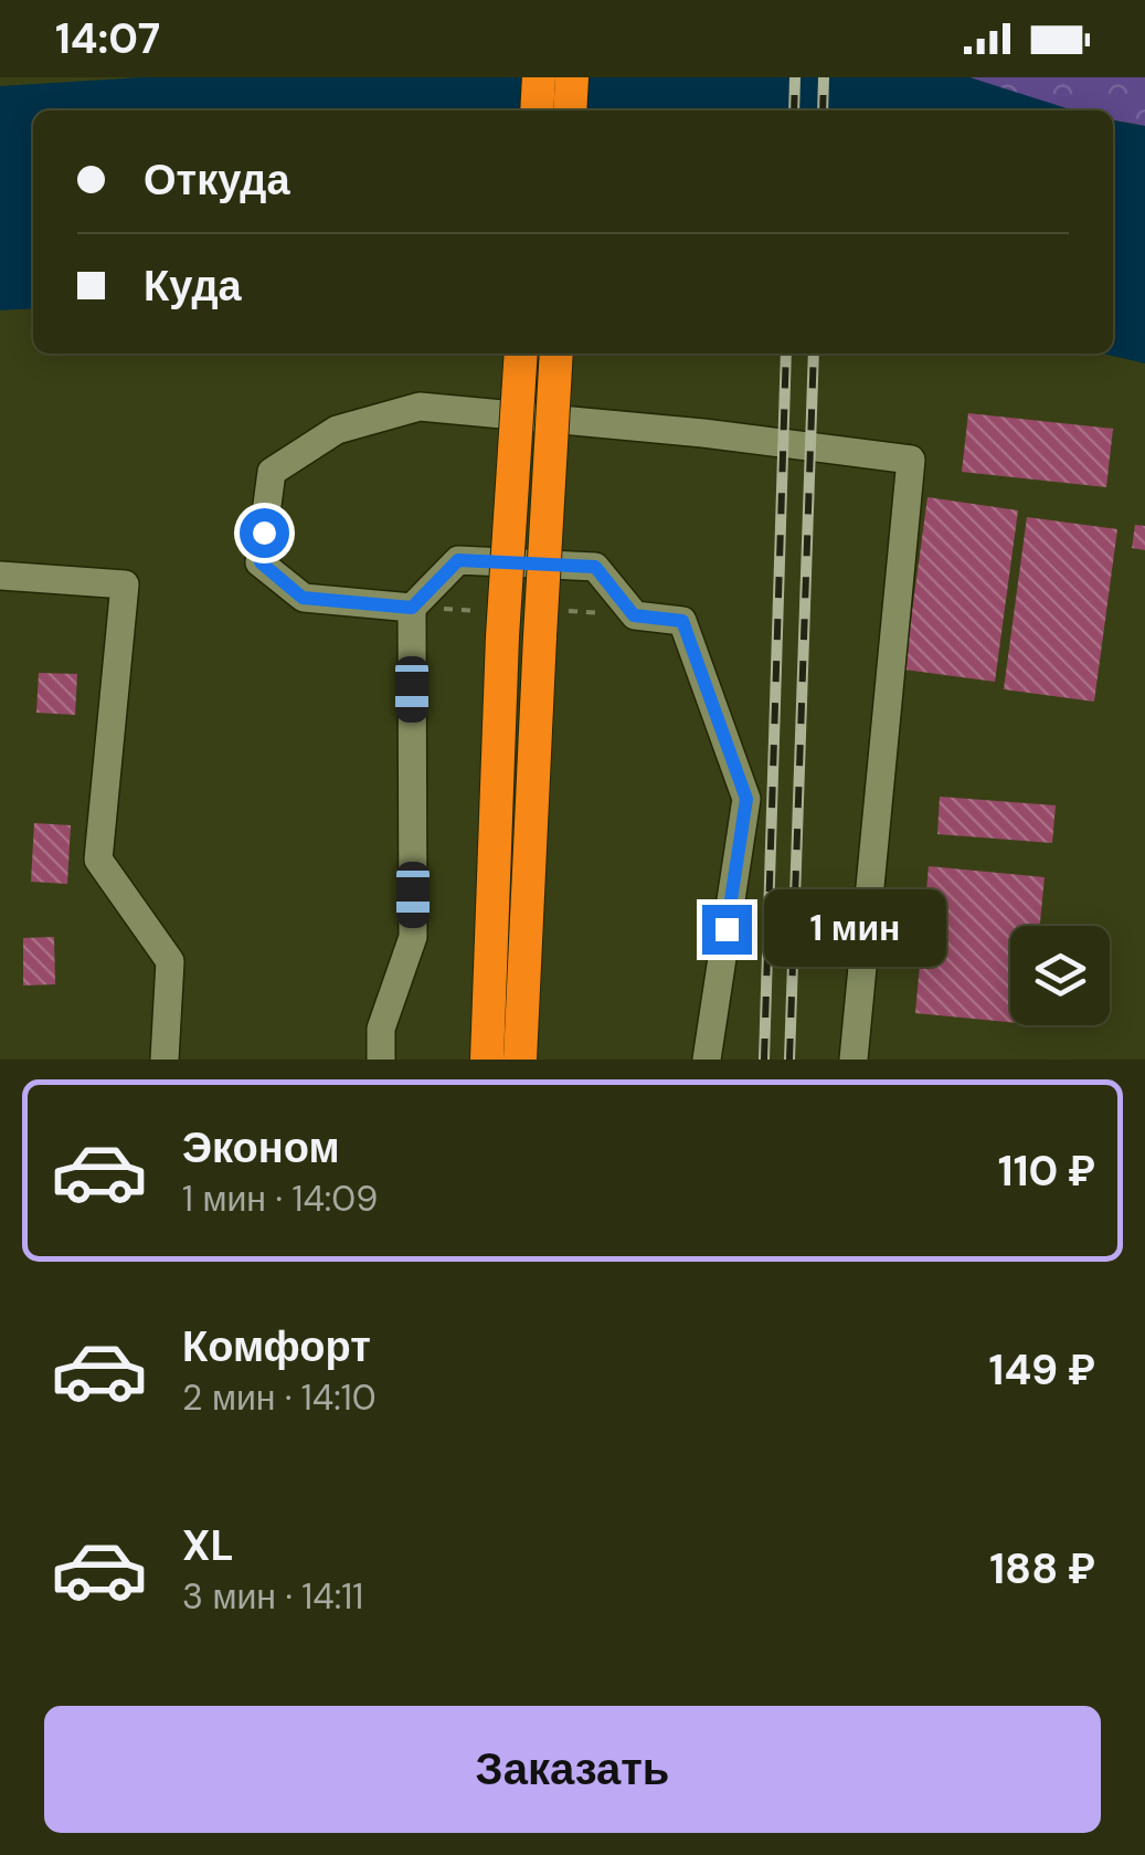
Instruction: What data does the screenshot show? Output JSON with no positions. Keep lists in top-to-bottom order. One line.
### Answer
{"page":{"status":"14:07","banner":["Откуда","Куда"],"bubble":"1 мин","list":[{"name":"Эконом","note":"1 мин · 14:09","value":"110 ₽"},{"name":"Комфорт","note":"2 мин · 14:10","value":"149 ₽"},{"name":"XL","note":"3 мин · 14:11","value":"188 ₽"}],"buttons":"Заказать"}}
